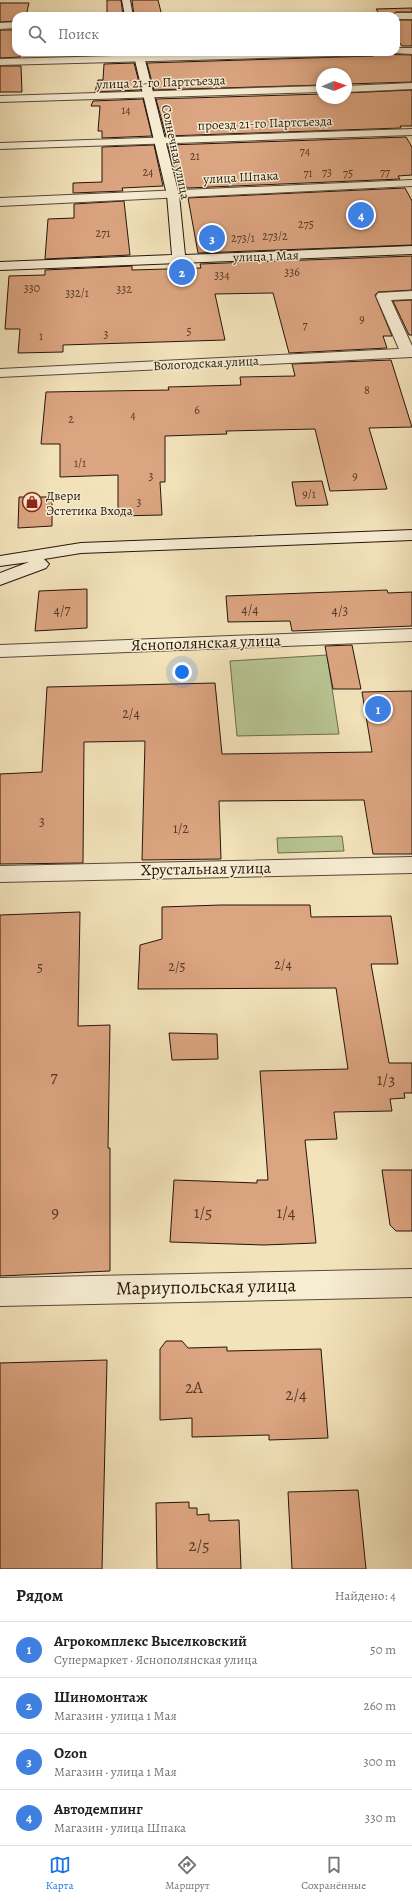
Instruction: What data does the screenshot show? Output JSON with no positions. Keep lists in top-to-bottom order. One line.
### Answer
{"streets":{"street":["улица 21-го Партсъезда","проезд 21-го Партсъезда","Солнечная улица","улица Шпака","улица 1 Мая","Вологодская улица","Яснополянская улица","Хрустальная улица","Мариупольская улица"]},"crossings":[["улица 21-го Партсъезда","Солнечная улица"],["проезд 21-го Партсъезда","Солнечная улица"],["Солнечная улица","улица Шпака"],["Солнечная улица","улица 1 Мая"]],"places":{"shop":["Двери Эстетика Входа"]},"house_numbers":["14","74","21","24","73","77","71","75","275","271","273/2","273/1","336","334","330","332","332/1","9","7","5","3","1","8","6","4","2","1/1","3","9","9/1","3","4/4","4/7","4/3","2/4","3","1/2","2/4","2/5","5","7","1/3","9","1/5","1/4","2А","2/4","2/5"],"north":"right","page":{"search":"Поиск","pins":["4","3","2","1"],"heading":["Рядом","Найдено: 4"],"list":[{"mark":"1","name":"Агрокомплекс Выселковский","note":"Супермаркет · Яснополянская улица","value":"50 m"},{"mark":"2","name":"Шиномонтаж","note":"Магазин · улица 1 Мая","value":"260 m"},{"mark":"3","name":"Ozon","note":"Магазин · улица 1 Мая","value":"300 m"},{"mark":"4","name":"Автодемпинг","note":"Магазин · улица Шпака","value":"330 m"}],"nav":["Карта","Маршрут","Сохранённые"]}}
